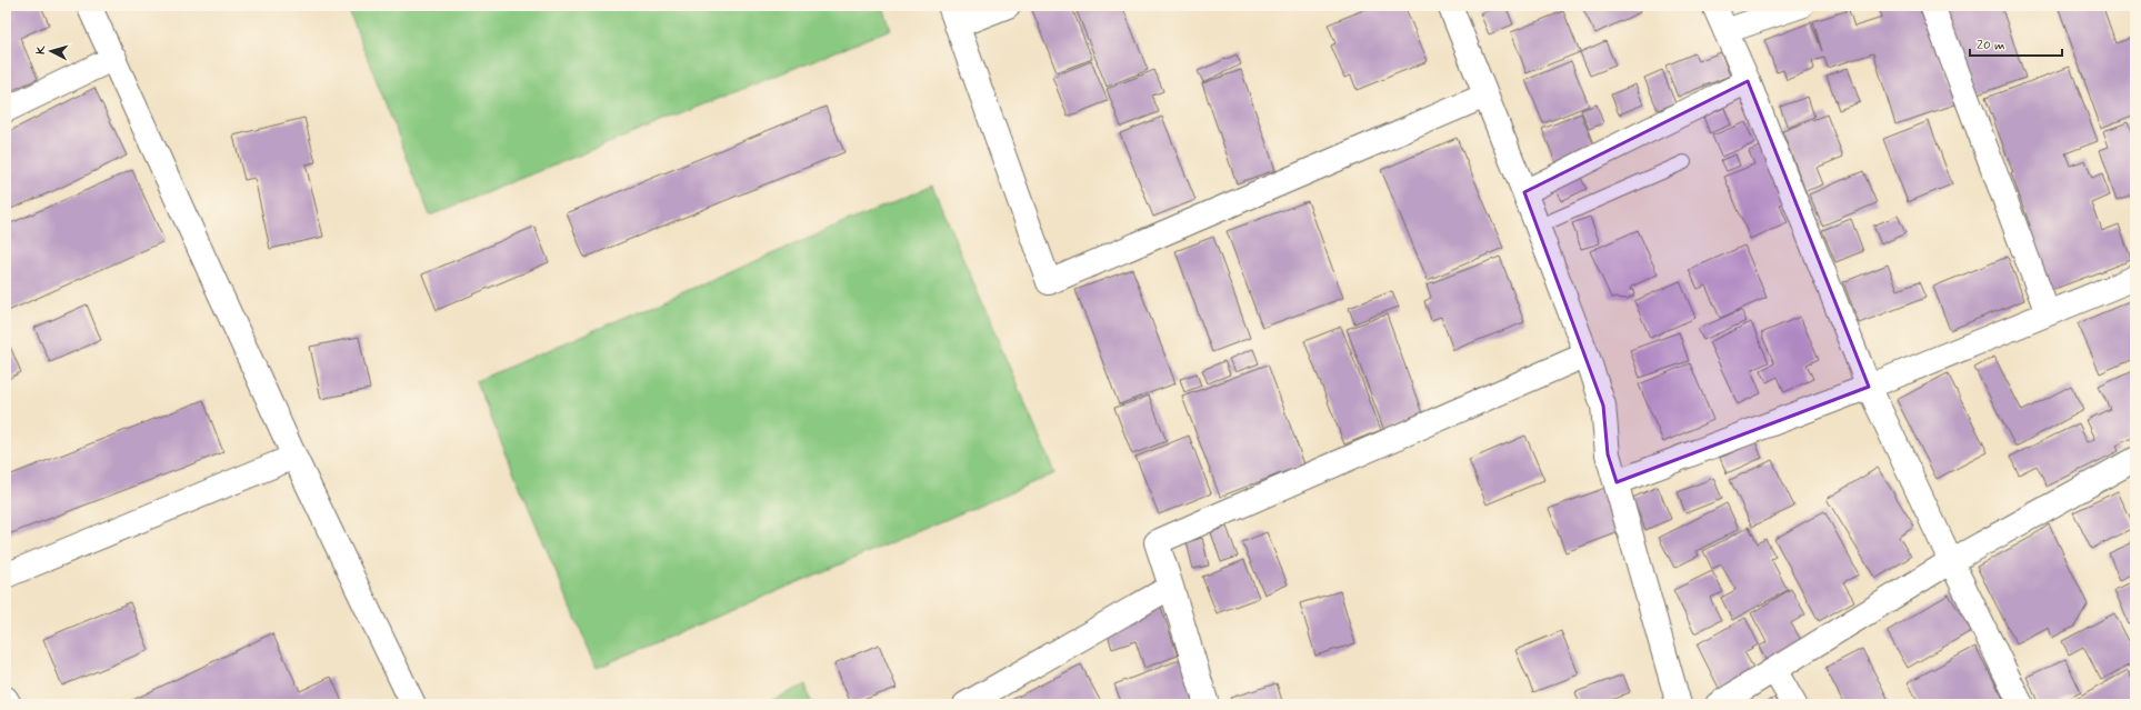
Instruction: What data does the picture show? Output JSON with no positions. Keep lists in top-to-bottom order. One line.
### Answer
{"scale_bar":"20 m","north":"left"}
